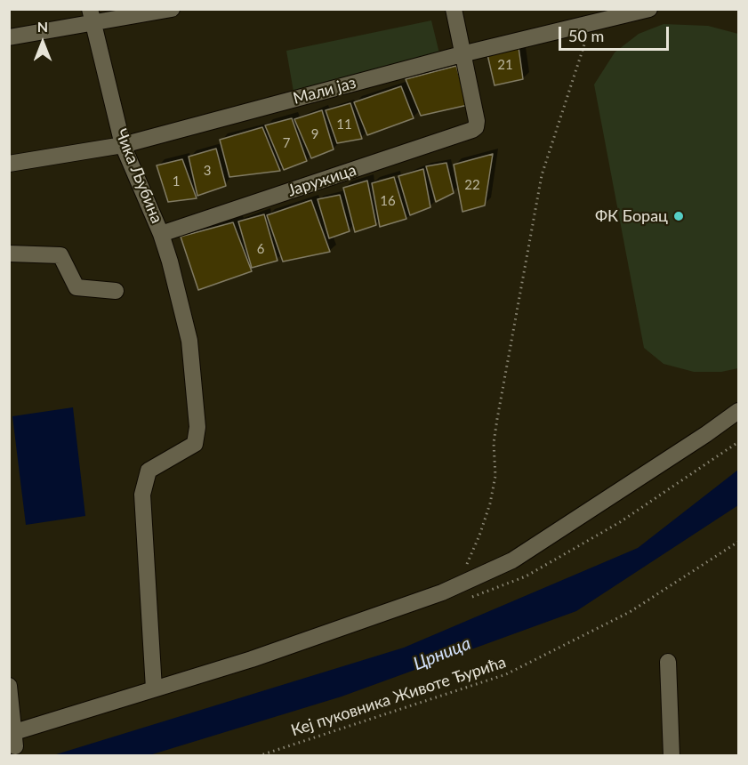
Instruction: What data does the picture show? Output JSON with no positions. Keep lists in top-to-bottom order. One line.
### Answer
{"streets":{"street":["Мали јаз","Чика Љубина","Јаружица"],"path":["Кеј пуковника Животе Ђурића"]},"crossings":[["Мали јаз","Чика Љубина"],["Мали јаз","Јаружица"],["Чика Љубина","Јаружица"]],"water":["Црница"],"places":["ФК Борац"],"house_numbers":["21","11","9","7","3","1","22","16","6"],"scale_bar":"50 m","north":"top"}
